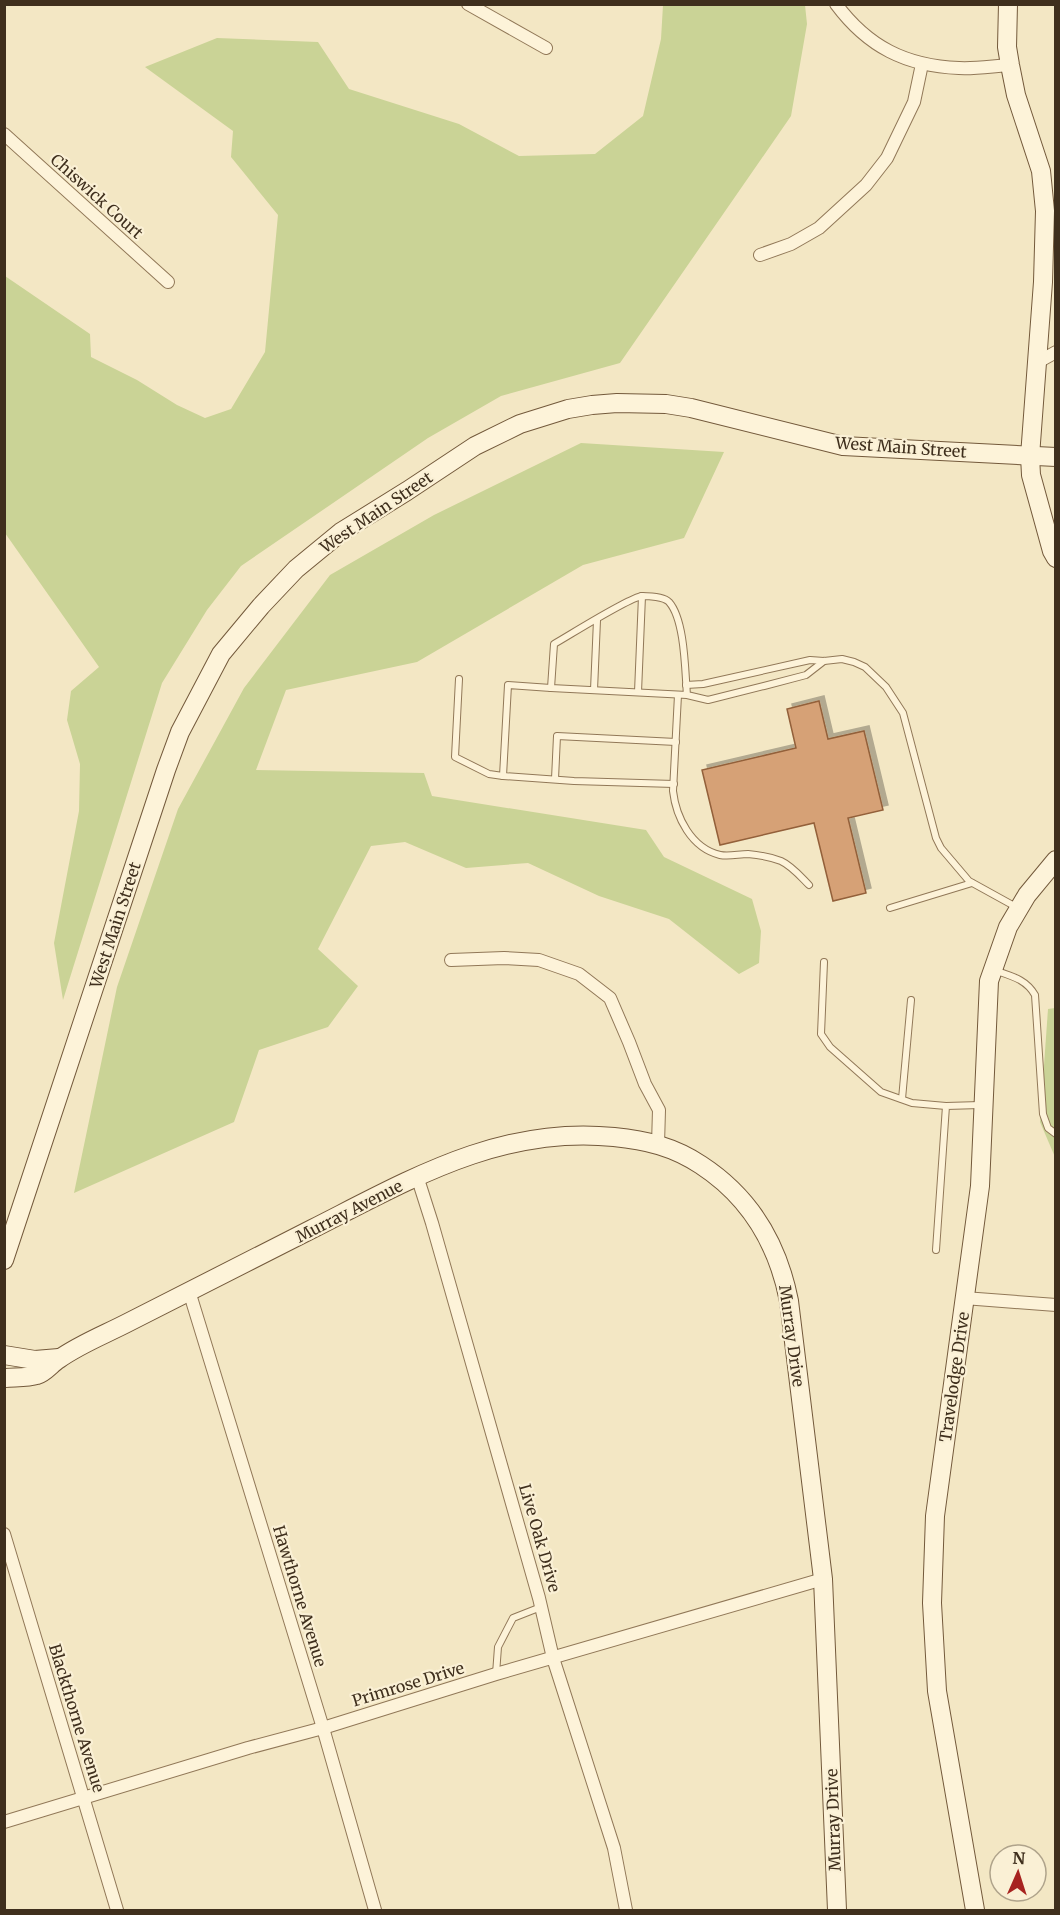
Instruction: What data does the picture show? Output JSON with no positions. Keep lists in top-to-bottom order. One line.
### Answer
{"streets":{"street":["Chiswick Court","West Main Street","Murray Avenue","Murray Drive","Travelodge Drive","Live Oak Drive","Hawthorne Avenue","Primrose Drive","Blackthorne Avenue"]},"crossings":[["Murray Avenue","Murray Drive"],["Murray Avenue","Live Oak Drive"],["Murray Avenue","Hawthorne Avenue"],["Murray Drive","Primrose Drive"],["Live Oak Drive","Primrose Drive"],["Hawthorne Avenue","Primrose Drive"],["Primrose Drive","Blackthorne Avenue"]],"north":"top"}
